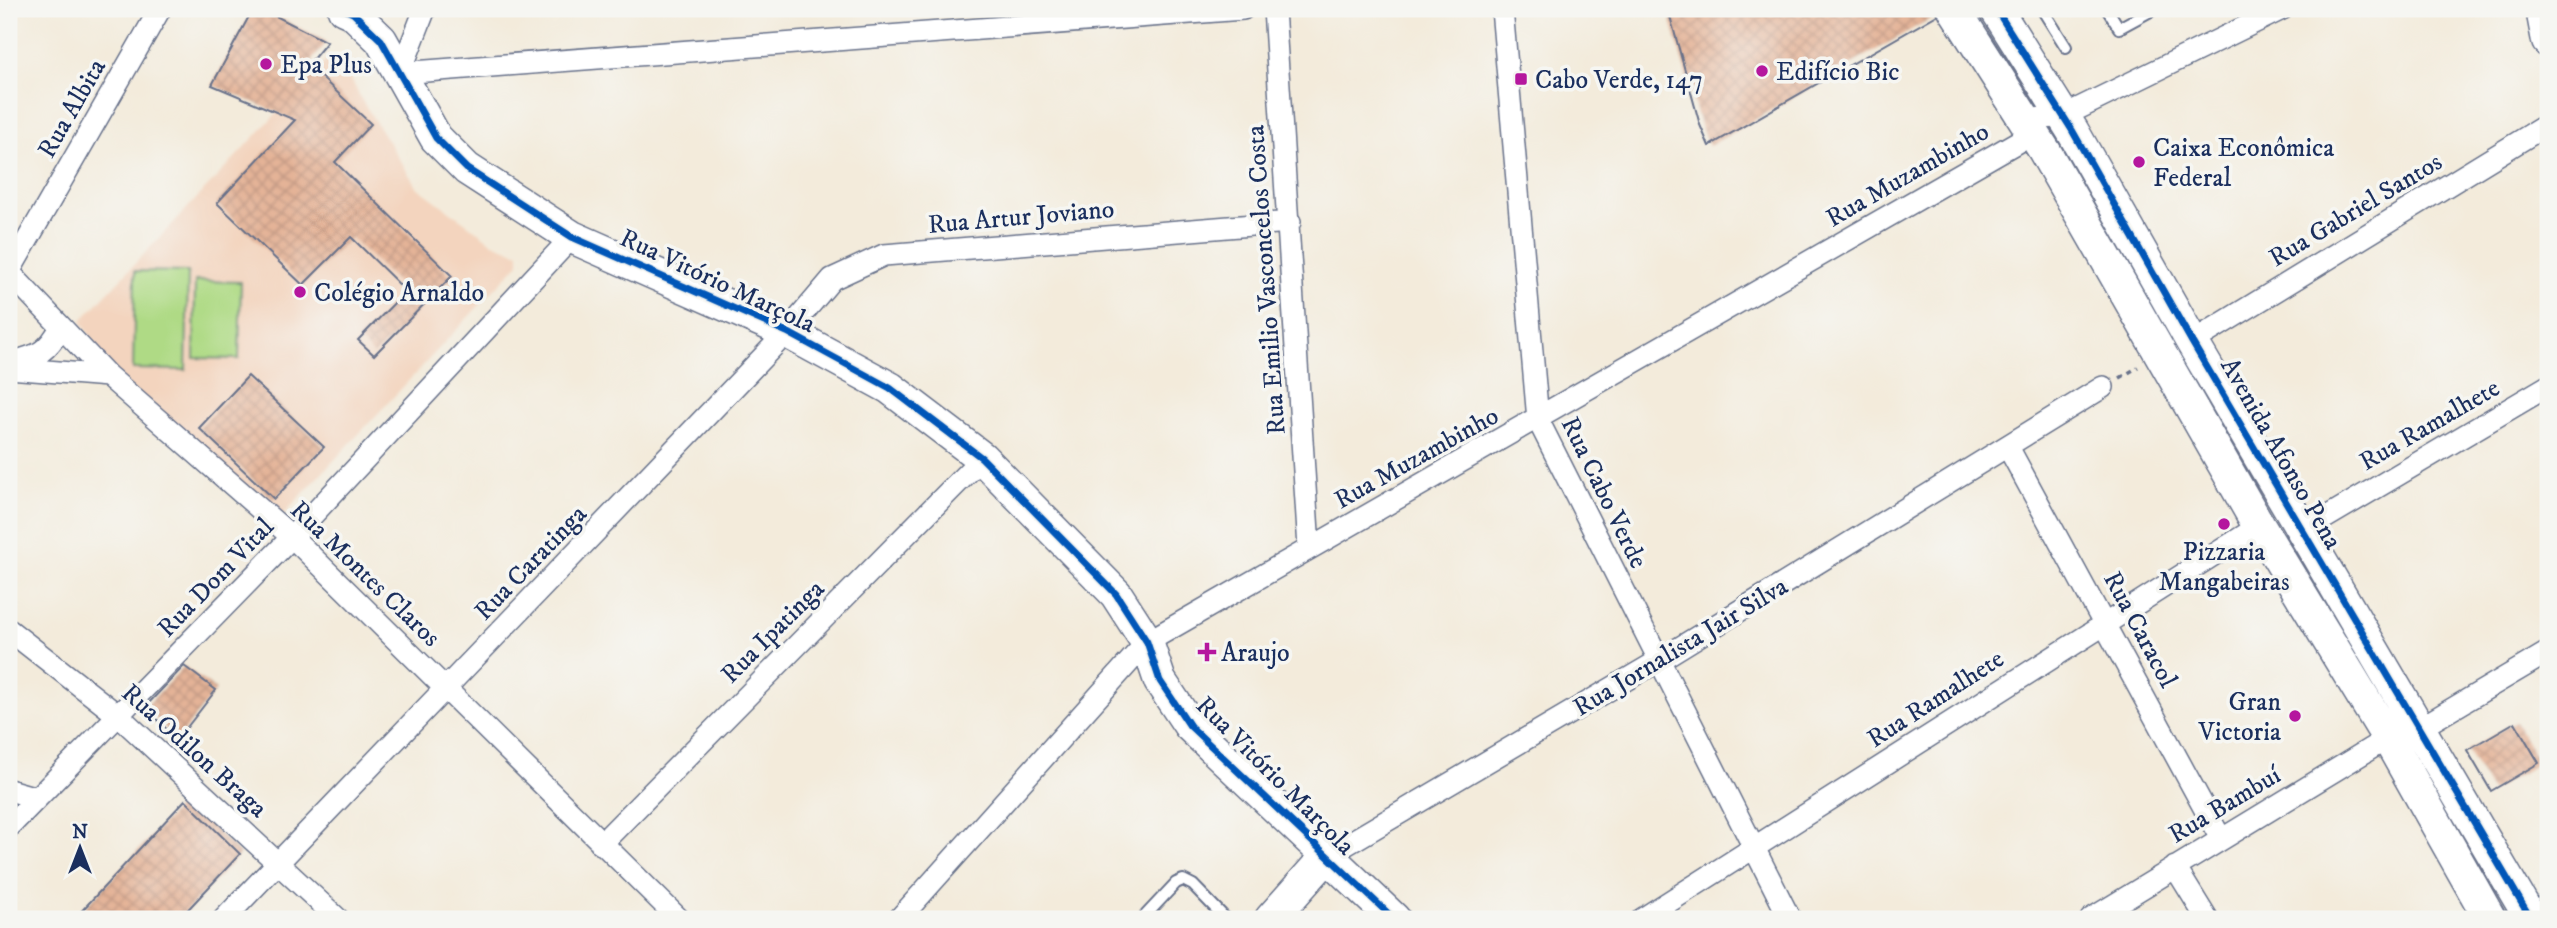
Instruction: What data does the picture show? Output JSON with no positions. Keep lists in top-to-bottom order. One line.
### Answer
{"streets":{"main road":["Rua Vitório Marçola","Avenida Afonso Pena","Rua Jornalista Jair Silva"],"street":["Rua Albita","Rua Muzambinho","Rua Gabriel Santos","Rua Artur Joviano","Rua Emilio Vasconcelos Costa","Rua Ramalhete","Rua Cabo Verde","Rua Caratinga","Rua Montes Claros","Rua Dom Vital","Rua Caracol","Rua Ipatinga","Rua Odilon Braga","Rua Bambuí"]},"crossings":[["Rua Albita","Rua Montes Claros"],["Rua Muzambinho","Rua Vitório Marçola"],["Rua Muzambinho","Rua Emilio Vasconcelos Costa"],["Rua Muzambinho","Avenida Afonso Pena"],["Rua Muzambinho","Rua Cabo Verde"],["Rua Gabriel Santos","Avenida Afonso Pena"],["Rua Artur Joviano","Rua Vitório Marçola"],["Rua Artur Joviano","Rua Emilio Vasconcelos Costa"],["Rua Artur Joviano","Rua Caratinga"],["Rua Vitório Marçola","Rua Caratinga"],["Rua Vitório Marçola","Rua Dom Vital"],["Rua Vitório Marçola","Rua Ipatinga"],["Rua Vitório Marçola","Rua Jornalista Jair Silva"],["Rua Ramalhete","Avenida Afonso Pena"],["Rua Ramalhete","Rua Cabo Verde"],["Rua Ramalhete","Rua Caracol"],["Avenida Afonso Pena","Rua Bambuí"],["Rua Cabo Verde","Rua Jornalista Jair Silva"],["Rua Caratinga","Rua Montes Claros"],["Rua Caratinga","Rua Odilon Braga"],["Rua Montes Claros","Rua Dom Vital"],["Rua Montes Claros","Rua Ipatinga"],["Rua Dom Vital","Rua Odilon Braga"],["Rua Caracol","Rua Jornalista Jair Silva"],["Rua Caracol","Rua Bambuí"]],"places":{"other":["Epa Plus","Edifício Bic","Caixa Econômica Federal","Colégio Arnaldo","Pizzaria Mangabeiras","Gran Victoria"],"transit":["Cabo Verde, 147"],"health":["Araujo"]},"north":"top"}
